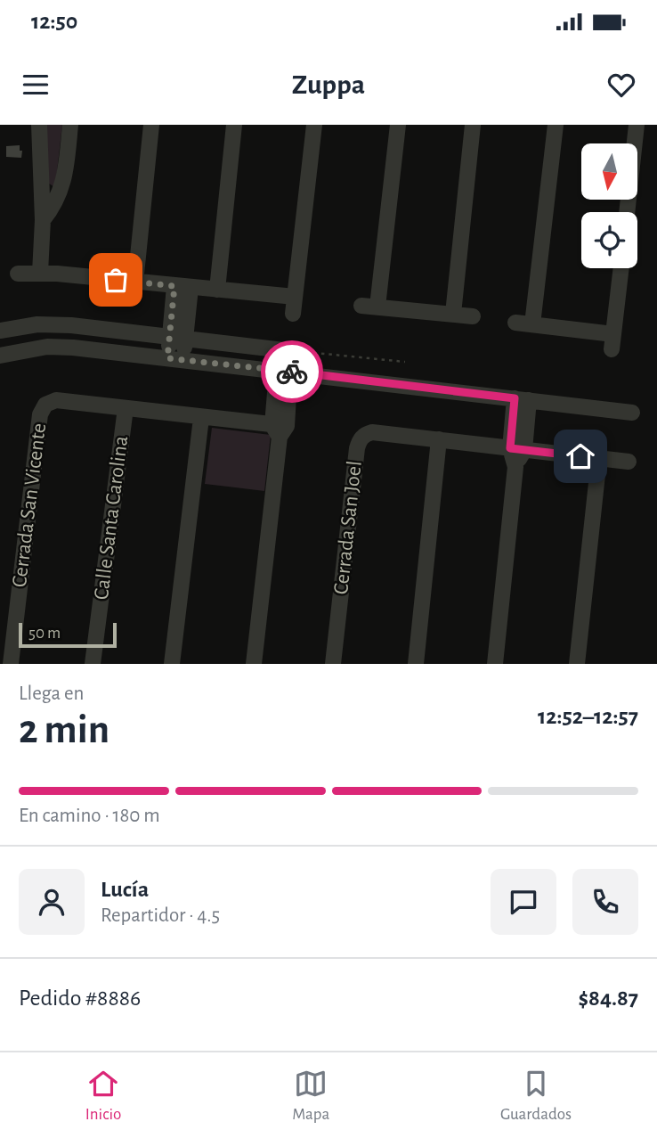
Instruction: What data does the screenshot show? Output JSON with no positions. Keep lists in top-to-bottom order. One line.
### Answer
{"streets":{"street":["Cerrada San Vicente","Calle Santa Carolina","Cerrada San Joel"]},"crossings":[["Cerrada San Vicente","Calle Santa Carolina"]],"scale_bar":"50 m","north":"bottom","page":{"status":"12:50","header":"Zuppa","scale":"50 m","heading":["2 min","Llega en","12:52–12:57"],"panel":["Lucía","Repartidor · 4.5","Pedido #8886","$84.87"],"bar":"En camino · 180 m","tabs":["Inicio","Mapa","Guardados"]}}
